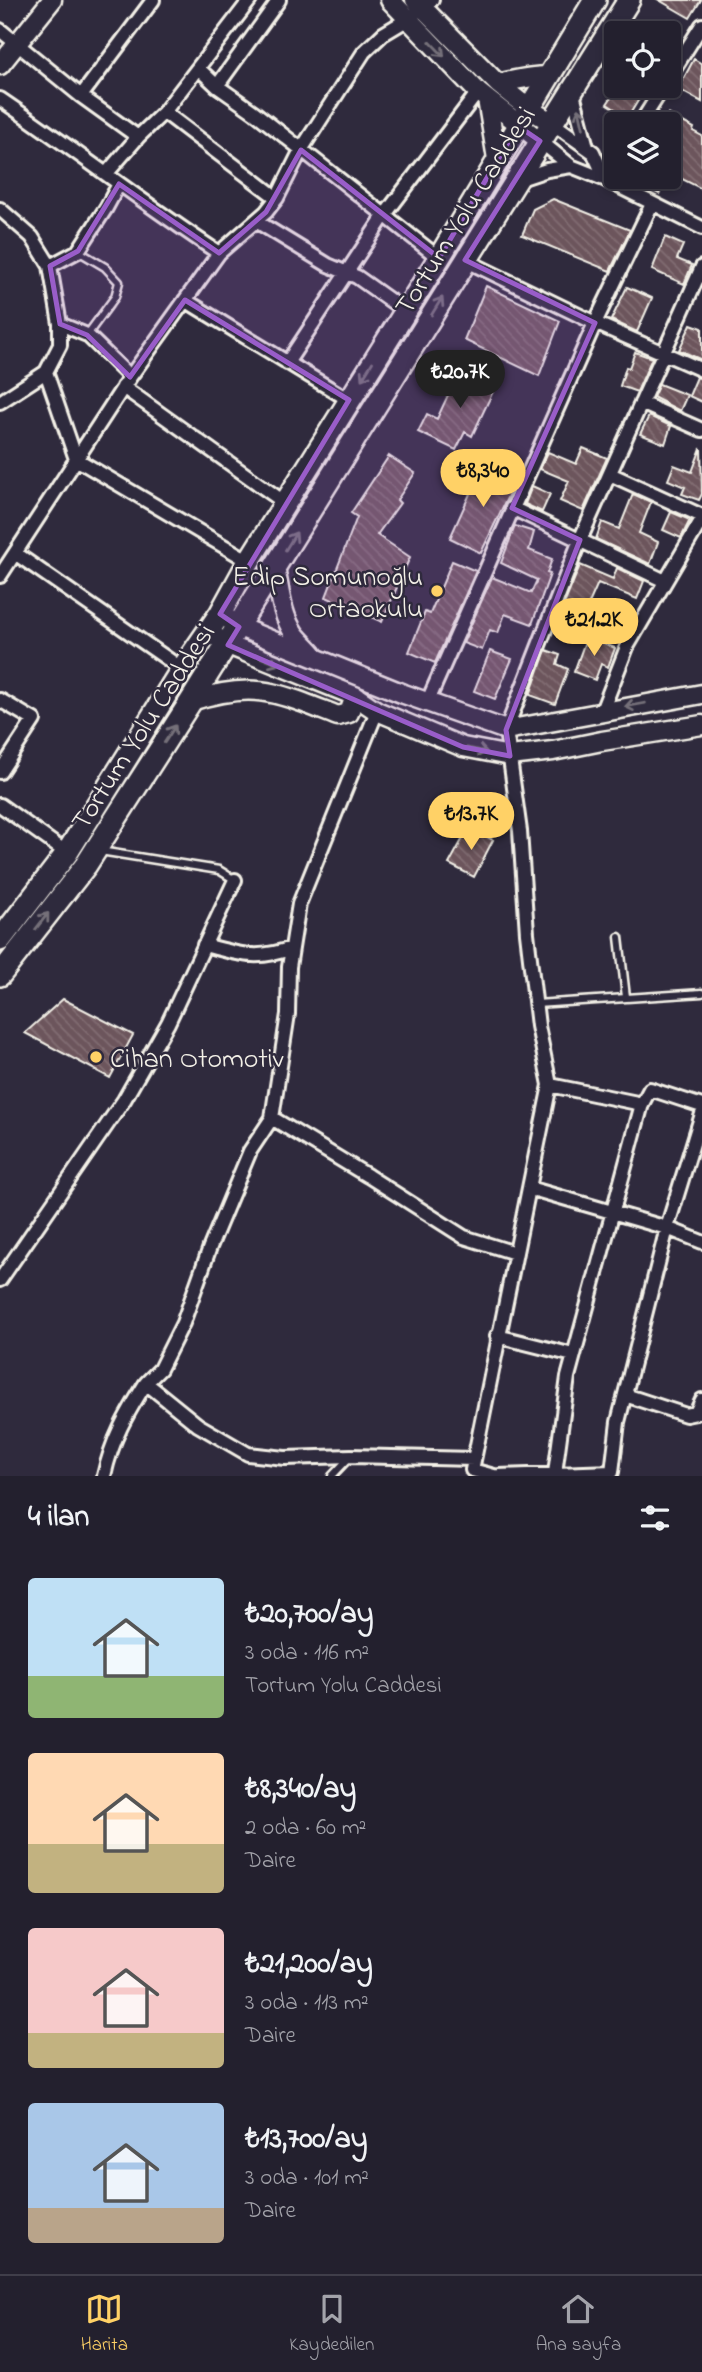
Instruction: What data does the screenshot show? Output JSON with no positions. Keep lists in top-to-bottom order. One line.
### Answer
{"streets":{"highway":["Tortum Yolu Caddesi"]},"places":["Edip Somunoğlu Ortaokulu","Cihan Otomotiv"],"page":{"price":["₺20.7K","₺8,340","₺21.2K","₺13.7K"],"heading":"4 ilan","list":[{"name":"₺20,700/ay","note":"3 oda · 116 m² · Tortum Yolu Caddesi"},{"name":"₺8,340/ay","note":"2 oda · 60 m² · Daire"},{"name":"₺21,200/ay","note":"3 oda · 113 m² · Daire"},{"name":"₺13,700/ay","note":"3 oda · 101 m² · Daire"}],"tabs":["Harita","Kaydedilen","Ana sayfa"]}}
